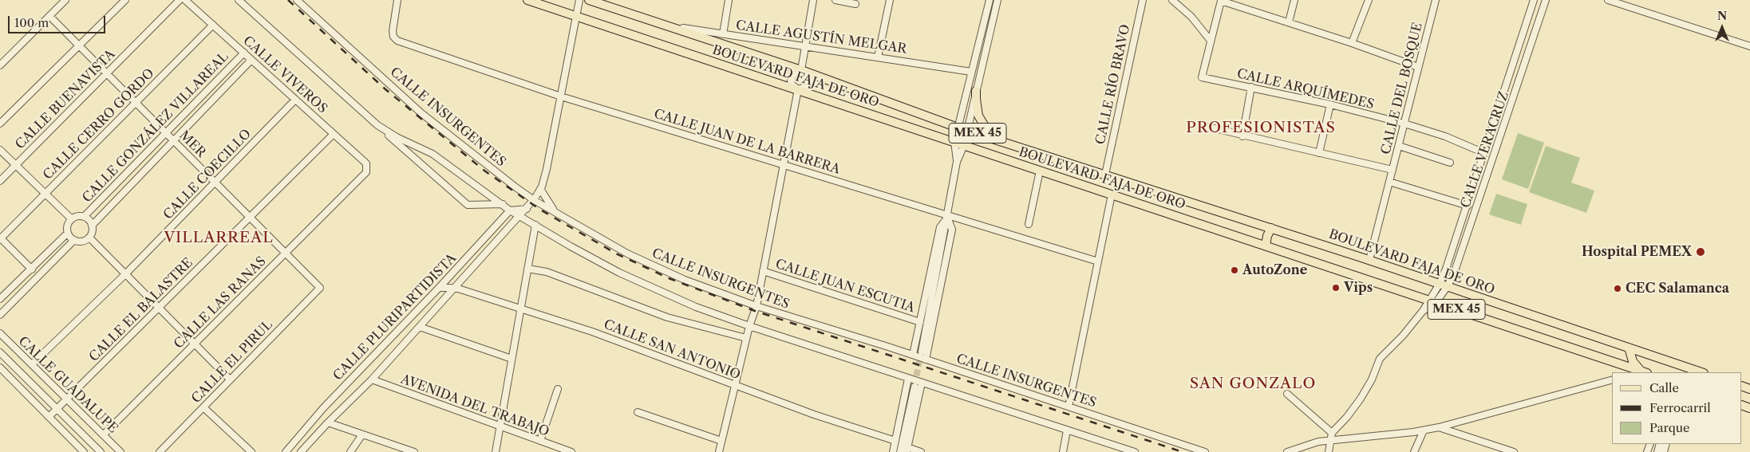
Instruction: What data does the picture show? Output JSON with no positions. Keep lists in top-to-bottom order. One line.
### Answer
{"streets":{"main road":["BOULEVARD FAJA DE ORO","MEX 45"],"street":["CALLE AGUSTÍN MELGAR","CALLE VIVEROS","CALLE RÍO BRAVO","CALLE DEL BOSQUE","CALLE ARQUÍMEDES","CALLE BUENAVISTA","CALLE INSURGENTES","CALLE CERRO GORDO","CALLE GONZÁLEZ VILLAREAL","CALLE JUAN DE LA BARRERA","MER","CALLE VERACRUZ","CALLE COECILLO","CALLE JUAN ESCUTIA","CALLE LAS RANAS","CALLE EL BALASTRE","CALLE PLURIPARTIDISTA","CALLE SAN ANTONIO","CALLE EL PIRUL","CALLE GUADALUPE","AVENIDA DEL TRABAJO"]},"crossings":[["CALLE AGUSTÍN MELGAR","BOULEVARD FAJA DE ORO"],["CALLE VIVEROS","CALLE CERRO GORDO"],["CALLE VIVEROS","CALLE GONZÁLEZ VILLAREAL"],["CALLE VIVEROS","CALLE COECILLO"],["CALLE VIVEROS","CALLE LAS RANAS"],["CALLE VIVEROS","CALLE EL BALASTRE"],["BOULEVARD FAJA DE ORO","CALLE RÍO BRAVO"],["BOULEVARD FAJA DE ORO","CALLE DEL BOSQUE"],["BOULEVARD FAJA DE ORO","CALLE VERACRUZ"],["BOULEVARD FAJA DE ORO","CALLE JUAN ESCUTIA"],["BOULEVARD FAJA DE ORO","CALLE PLURIPARTIDISTA"],["CALLE DEL BOSQUE","CALLE ARQUÍMEDES"],["CALLE ARQUÍMEDES","CALLE VERACRUZ"],["CALLE BUENAVISTA","MER"],["CALLE INSURGENTES","CALLE JUAN ESCUTIA"],["CALLE INSURGENTES","CALLE PLURIPARTIDISTA"],["CALLE CERRO GORDO","MER"],["CALLE GONZÁLEZ VILLAREAL","MER"],["CALLE JUAN DE LA BARRERA","CALLE JUAN ESCUTIA"],["CALLE JUAN DE LA BARRERA","CALLE PLURIPARTIDISTA"],["MER","CALLE COECILLO"],["MER","CALLE LAS RANAS"],["MER","CALLE EL BALASTRE"],["MER","CALLE EL PIRUL"],["CALLE COECILLO","CALLE GUADALUPE"],["CALLE JUAN ESCUTIA","CALLE SAN ANTONIO"],["CALLE LAS RANAS","CALLE GUADALUPE"],["CALLE EL BALASTRE","CALLE GUADALUPE"],["CALLE PLURIPARTIDISTA","CALLE SAN ANTONIO"],["CALLE PLURIPARTIDISTA","AVENIDA DEL TRABAJO"]],"districts":["PROFESIONISTAS","VILLARREAL","SAN GONZALO"],"places":["Hospital PEMEX","AutoZone","Vips","CEC Salamanca"],"legend":["Calle","Ferrocarril","Parque"],"scale_bar":"100 m","north":"top"}
